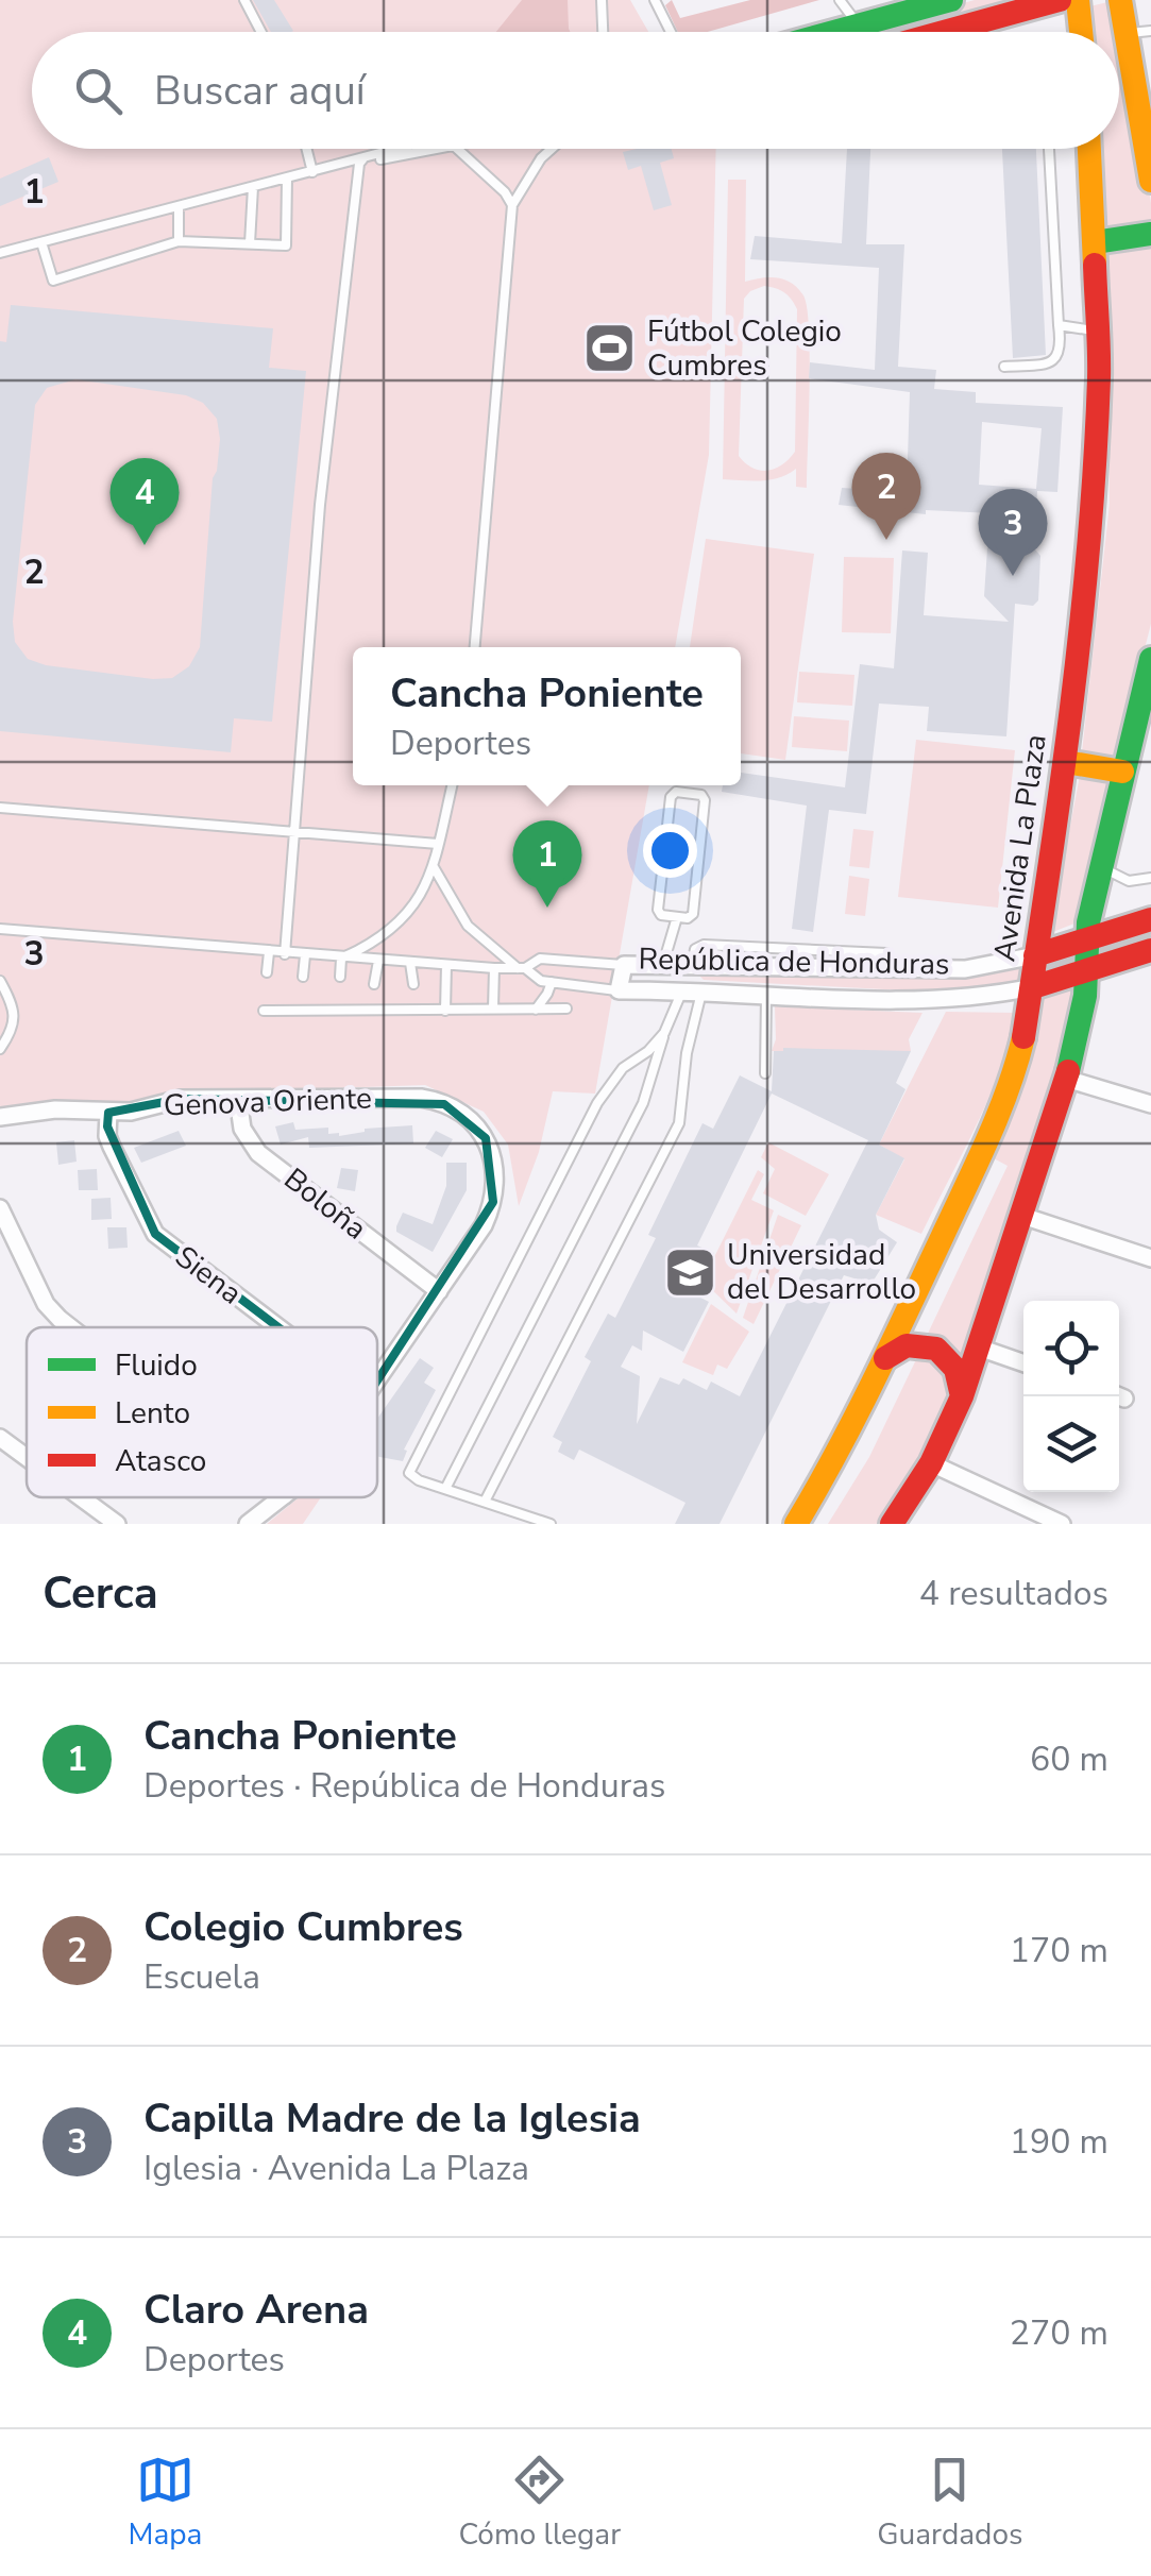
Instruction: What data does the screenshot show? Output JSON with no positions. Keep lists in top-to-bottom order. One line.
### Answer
{"streets":{"main road":["Avenida La Plaza","República de Honduras"],"street":["Genova Oriente","Boloña","Siena"]},"crossings":[["Avenida La Plaza","República de Honduras"],["Genova Oriente","Boloña"],["Genova Oriente","Siena"]],"places":{"sports":["Fútbol Colegio Cumbres"],"school or university":["Universidad del Desarrollo"]},"legend":["Fluido","Lento","Atasco"],"page":{"search":"Buscar aquí","pins":["2","4","3","1"],"popup":["Cancha Poniente","Deportes"],"heading":["Cerca","4 resultados"],"list":[{"mark":"1","name":"Cancha Poniente","note":"Deportes · República de Honduras","value":"60 m"},{"mark":"2","name":"Colegio Cumbres","note":"Escuela","value":"170 m"},{"mark":"3","name":"Capilla Madre de la Iglesia","note":"Iglesia · Avenida La Plaza","value":"190 m"},{"mark":"4","name":"Claro Arena","note":"Deportes","value":"270 m"}],"nav":["Mapa","Cómo llegar","Guardados"]},"grid":{"rows":["1","2","3"]}}
